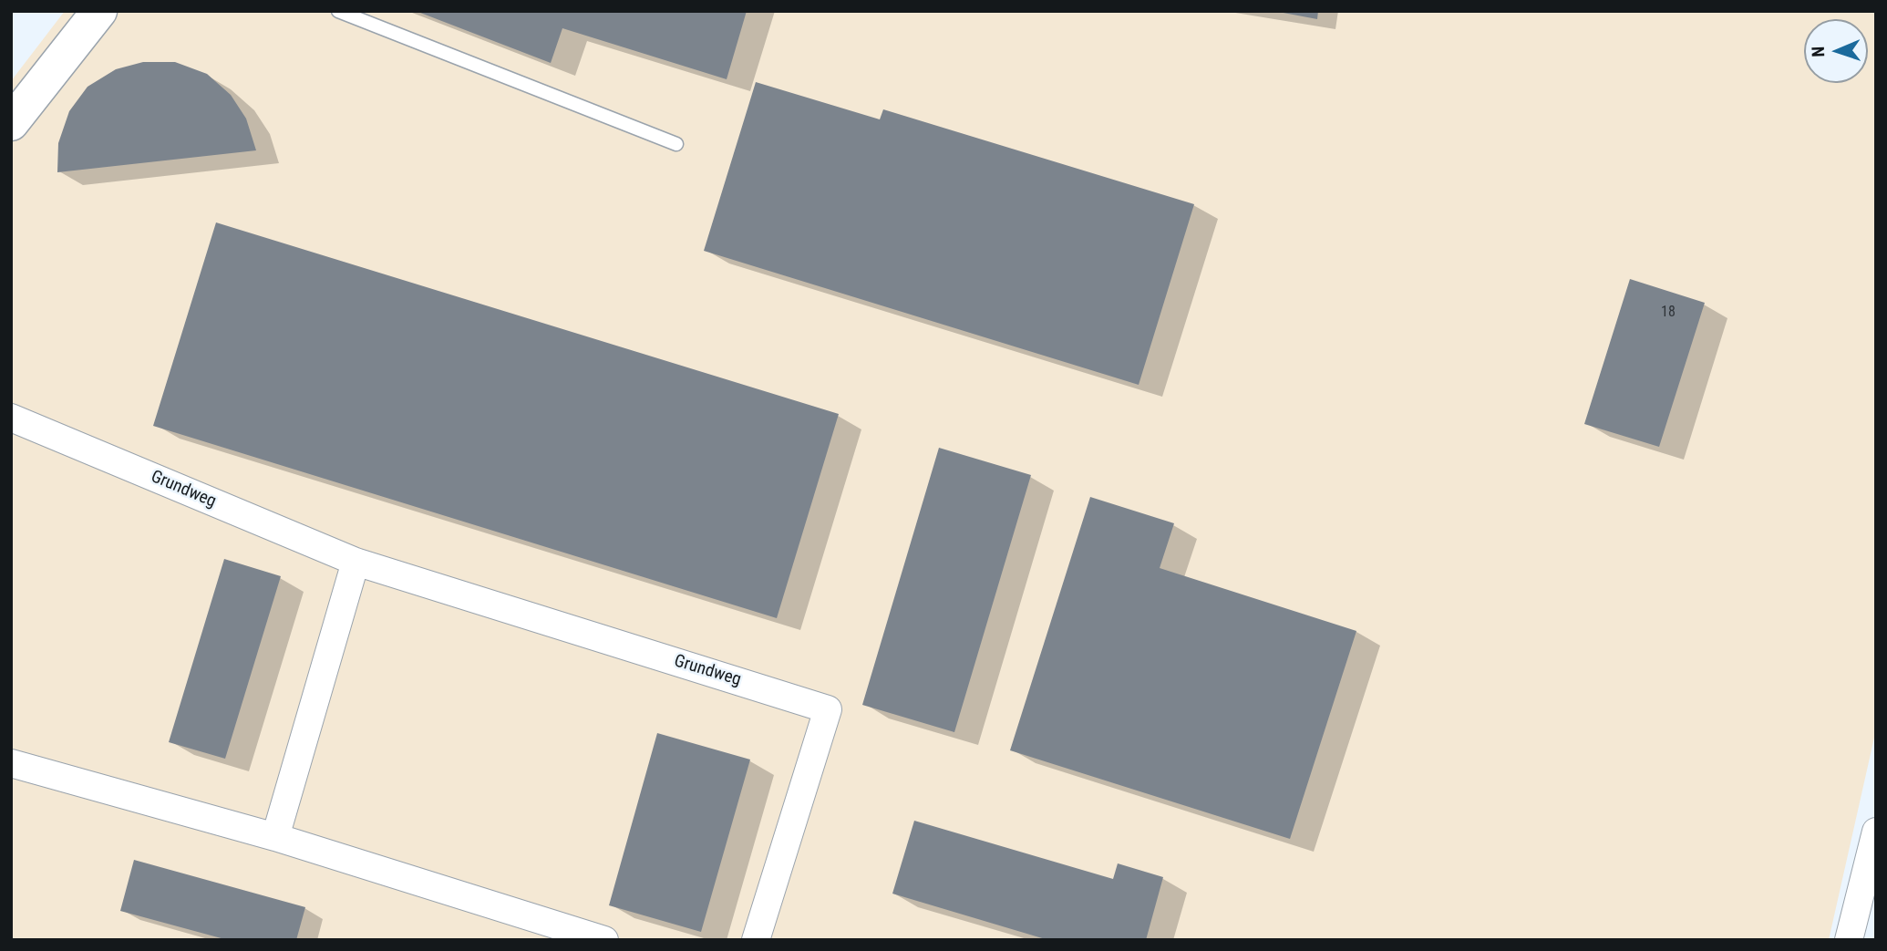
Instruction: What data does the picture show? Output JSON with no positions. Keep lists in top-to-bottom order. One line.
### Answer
{"streets":{"street":["Grundweg"]},"house_numbers":["18"],"north":"left"}
